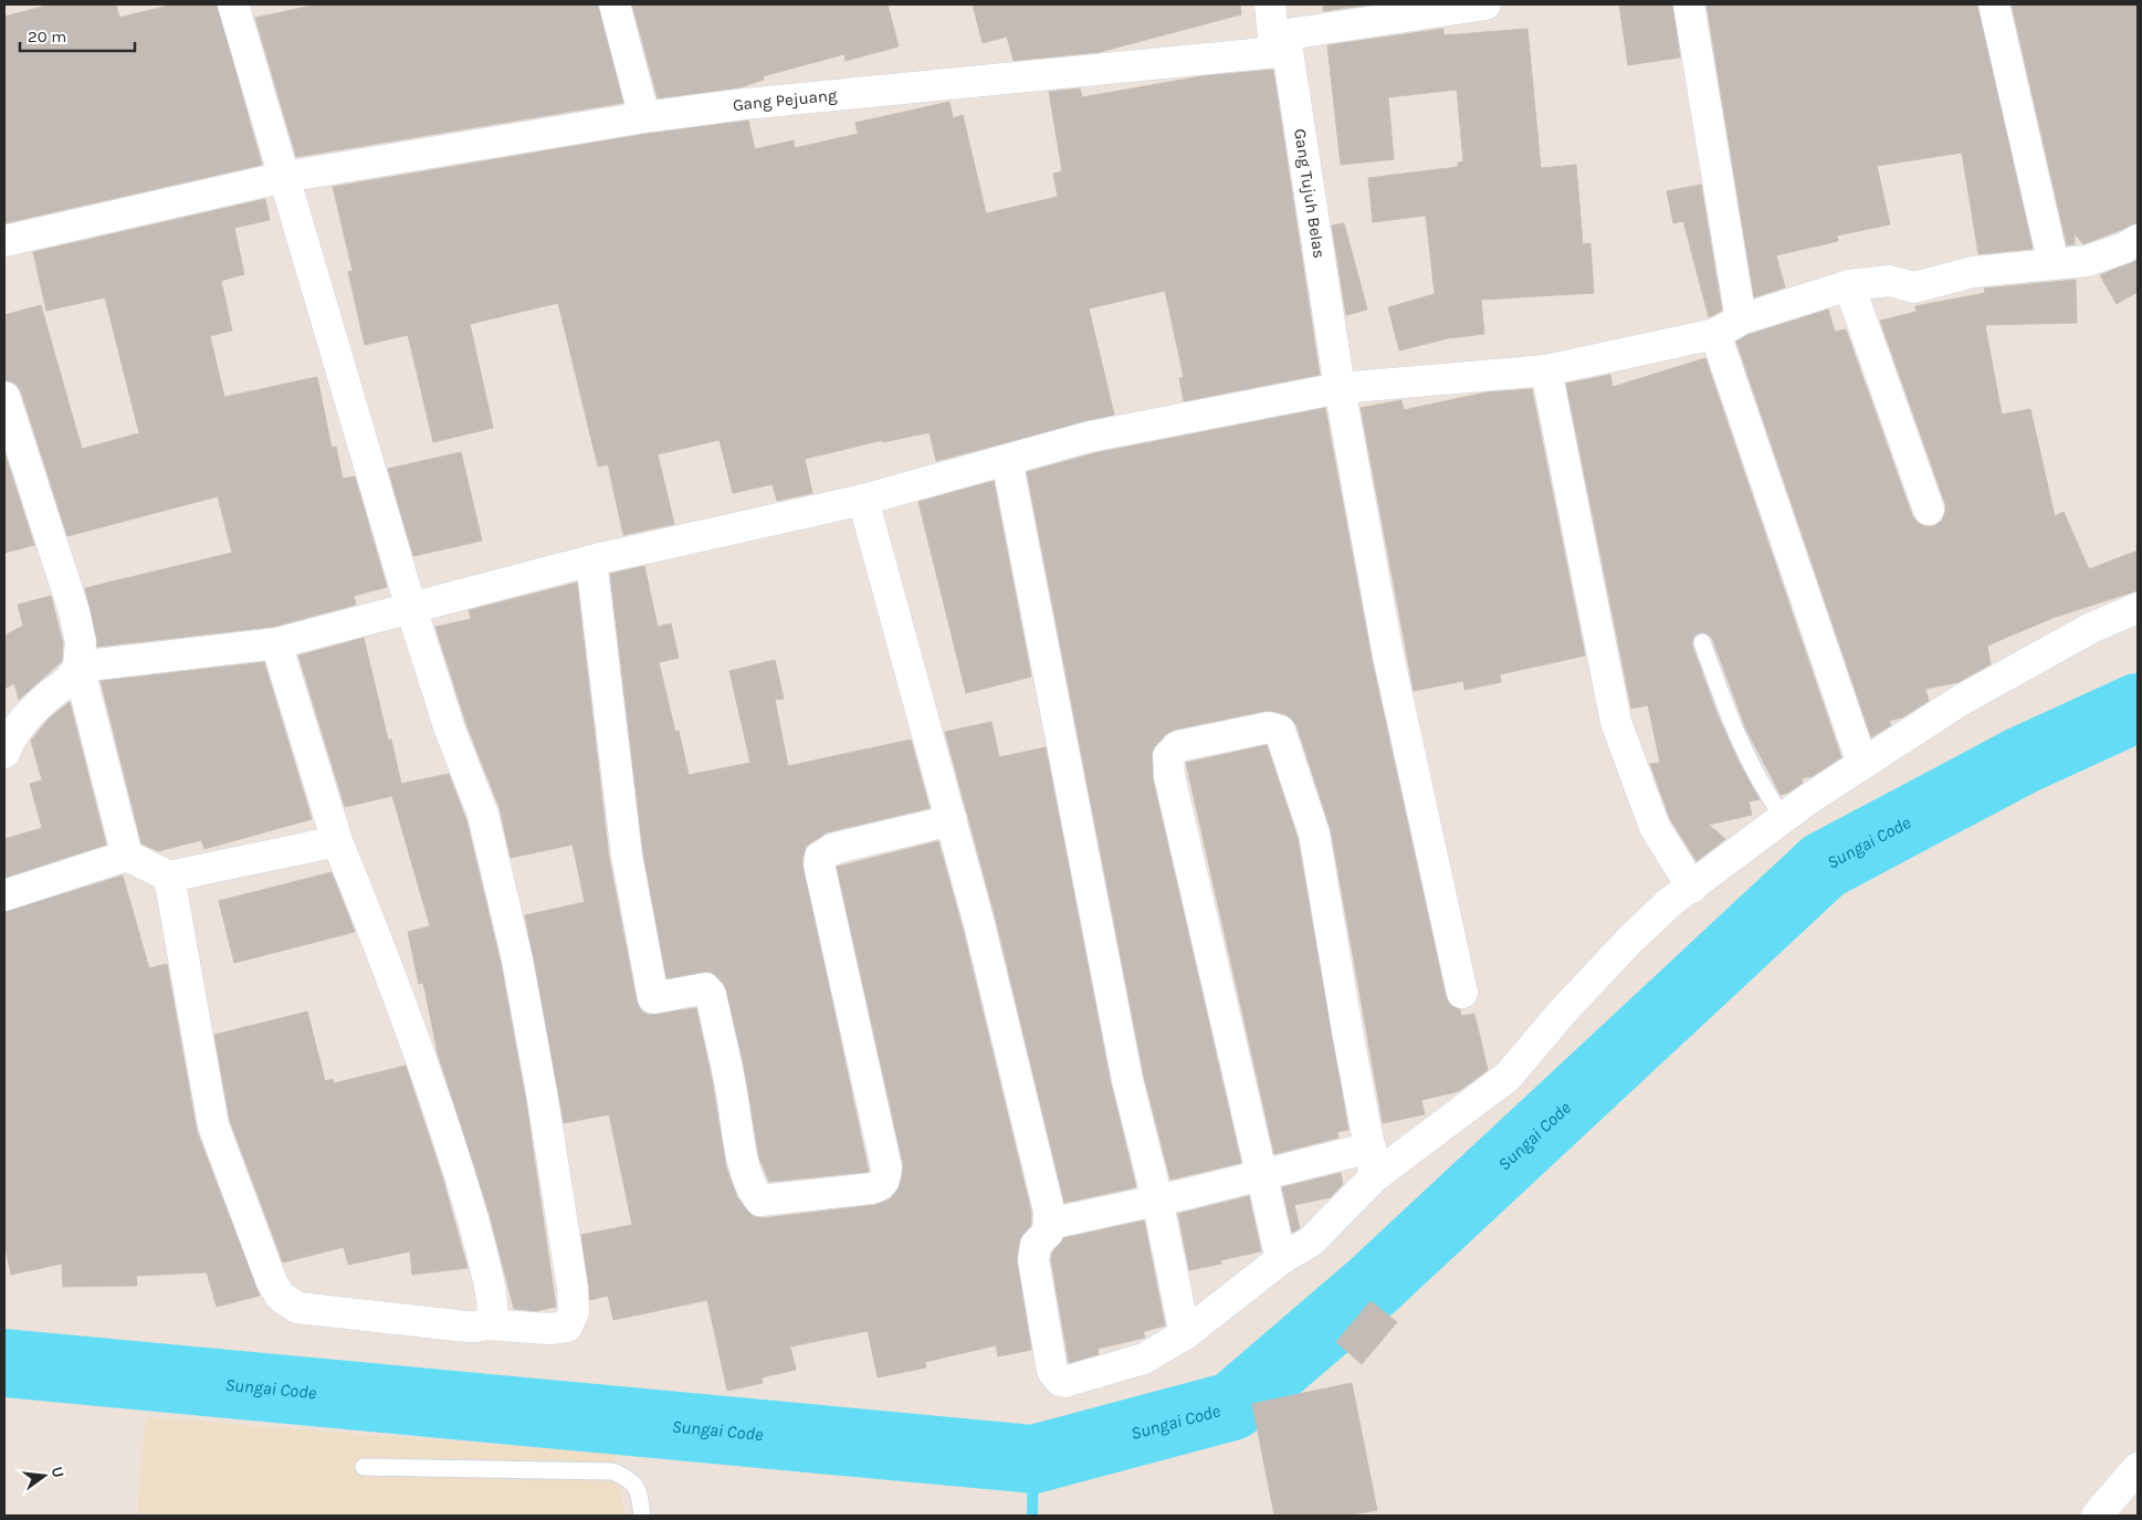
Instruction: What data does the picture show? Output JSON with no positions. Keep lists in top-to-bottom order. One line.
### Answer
{"streets":{"street":["Gang Pejuang","Gang Tujuh Belas"]},"crossings":[["Gang Pejuang","Gang Tujuh Belas"]],"water":["Sungai Code"],"scale_bar":"20 m","north":"right"}
